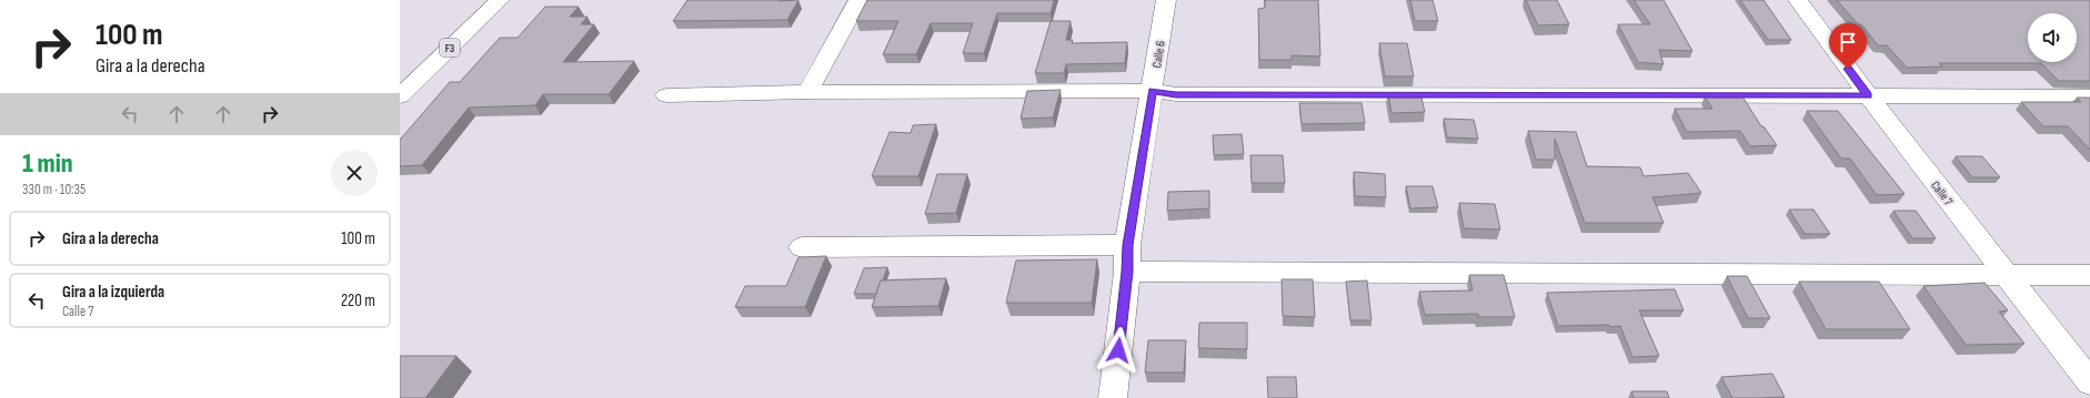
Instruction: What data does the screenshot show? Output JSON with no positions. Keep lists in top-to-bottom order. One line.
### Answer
{"streets":{"main road":["F3","Calle 6","Calle 7"]},"page":{"turn":["100 m","Gira a la derecha"],"heading":["1 min","330 m · 10:35"],"list":[{"name":"Gira a la derecha","value":"100 m"},{"name":"Gira a la izquierda","note":"Calle 7","value":"220 m"}]}}
